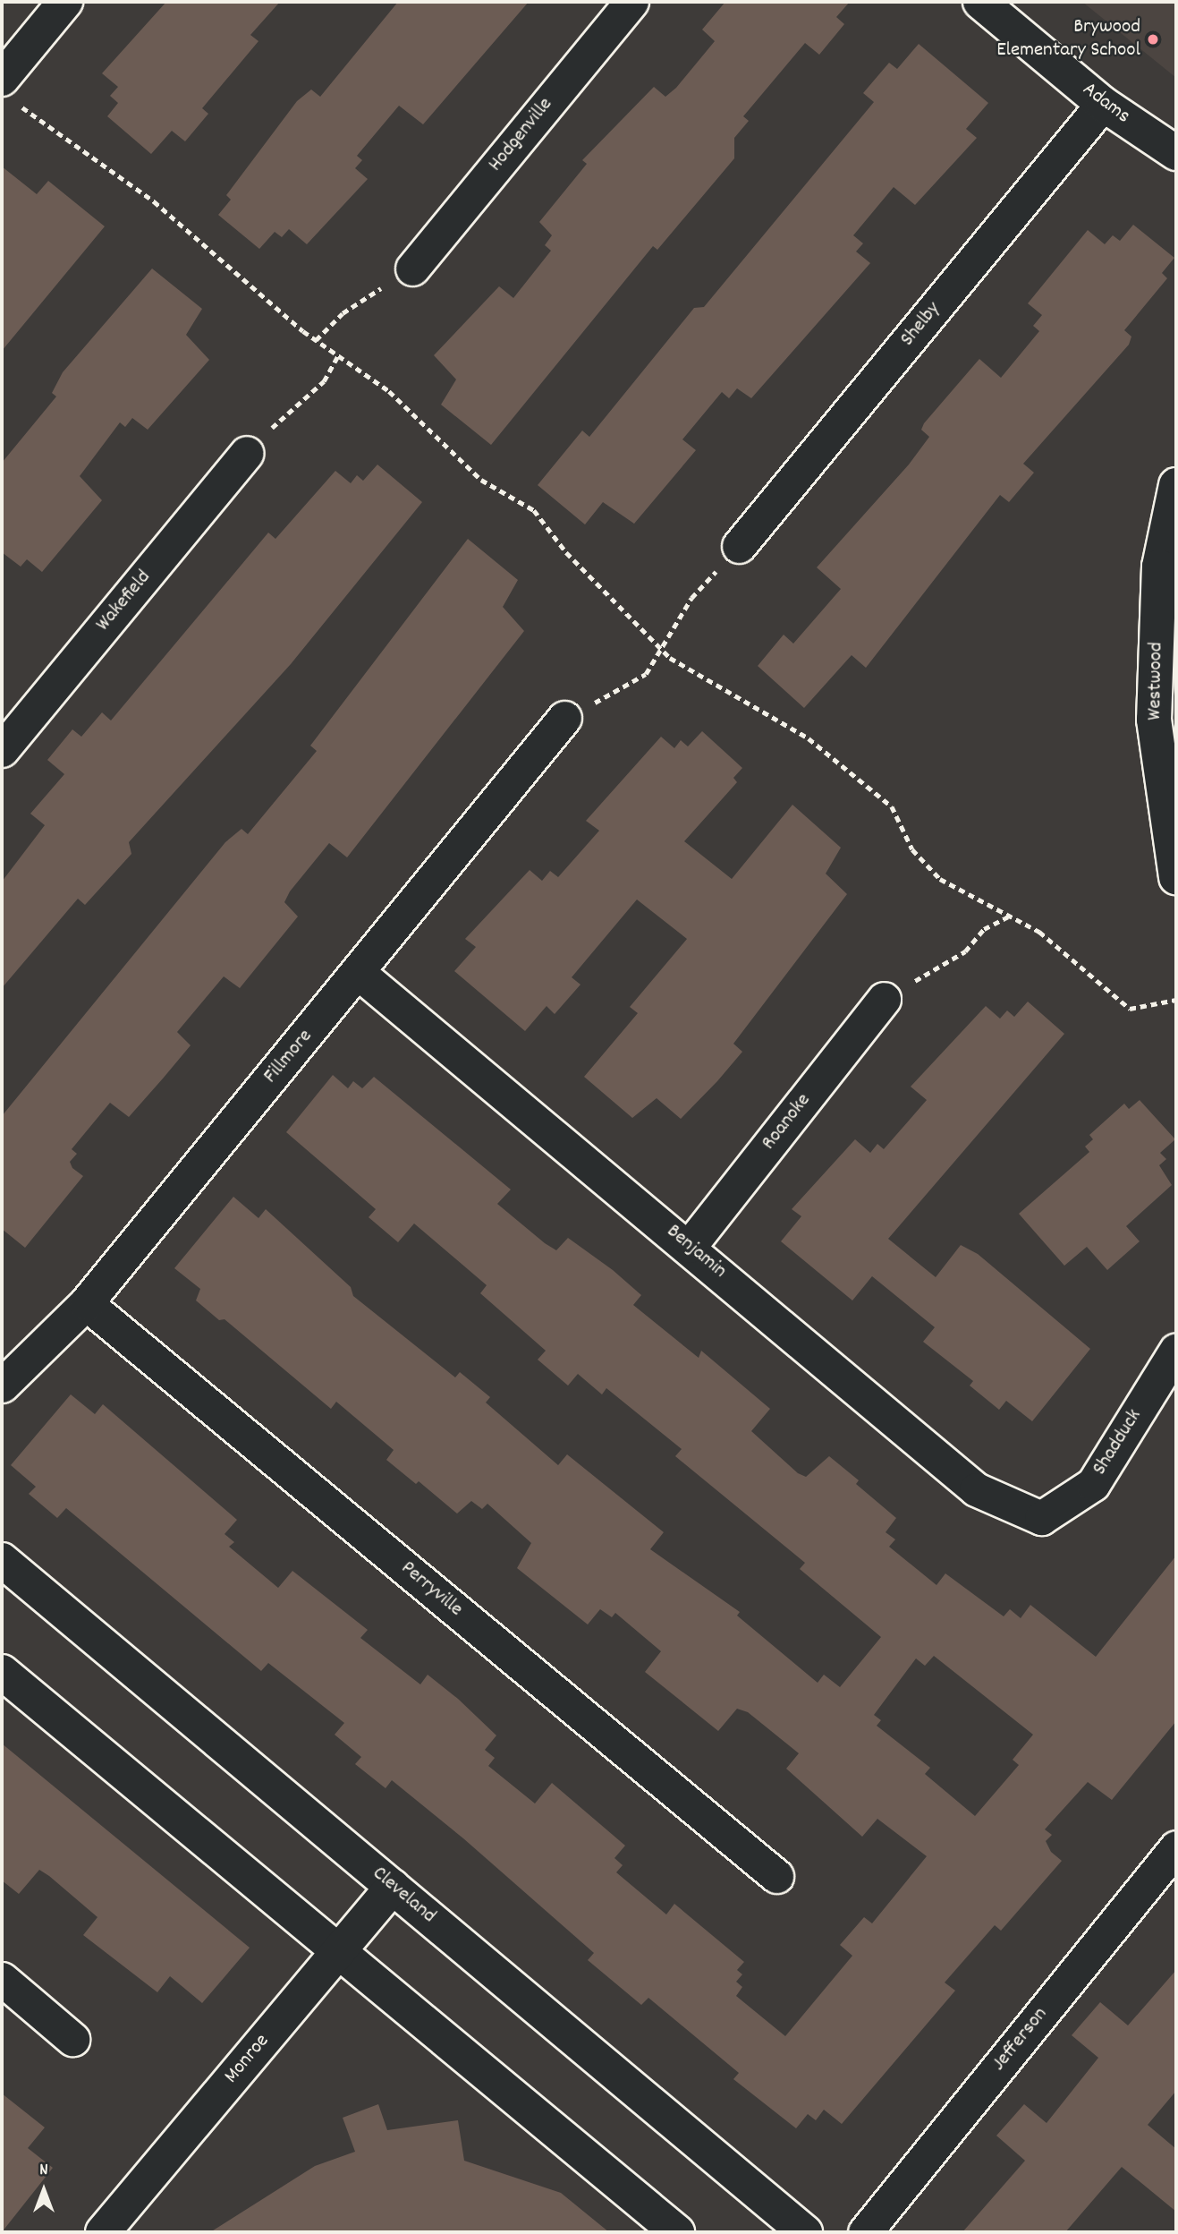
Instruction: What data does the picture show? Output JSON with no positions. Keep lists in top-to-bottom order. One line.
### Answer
{"streets":{"street":["Adams","Hodgenville","Shelby","Wakefield","Westwood","Fillmore","Roanoke","Benjamin","Shadduck","Perryville","Cleveland","Jefferson","Monroe"]},"crossings":[["Adams","Shelby"],["Fillmore","Benjamin"],["Fillmore","Perryville"],["Roanoke","Benjamin"],["Benjamin","Shadduck"],["Cleveland","Monroe"]],"places":["Brywood Elementary School"],"north":"top"}
